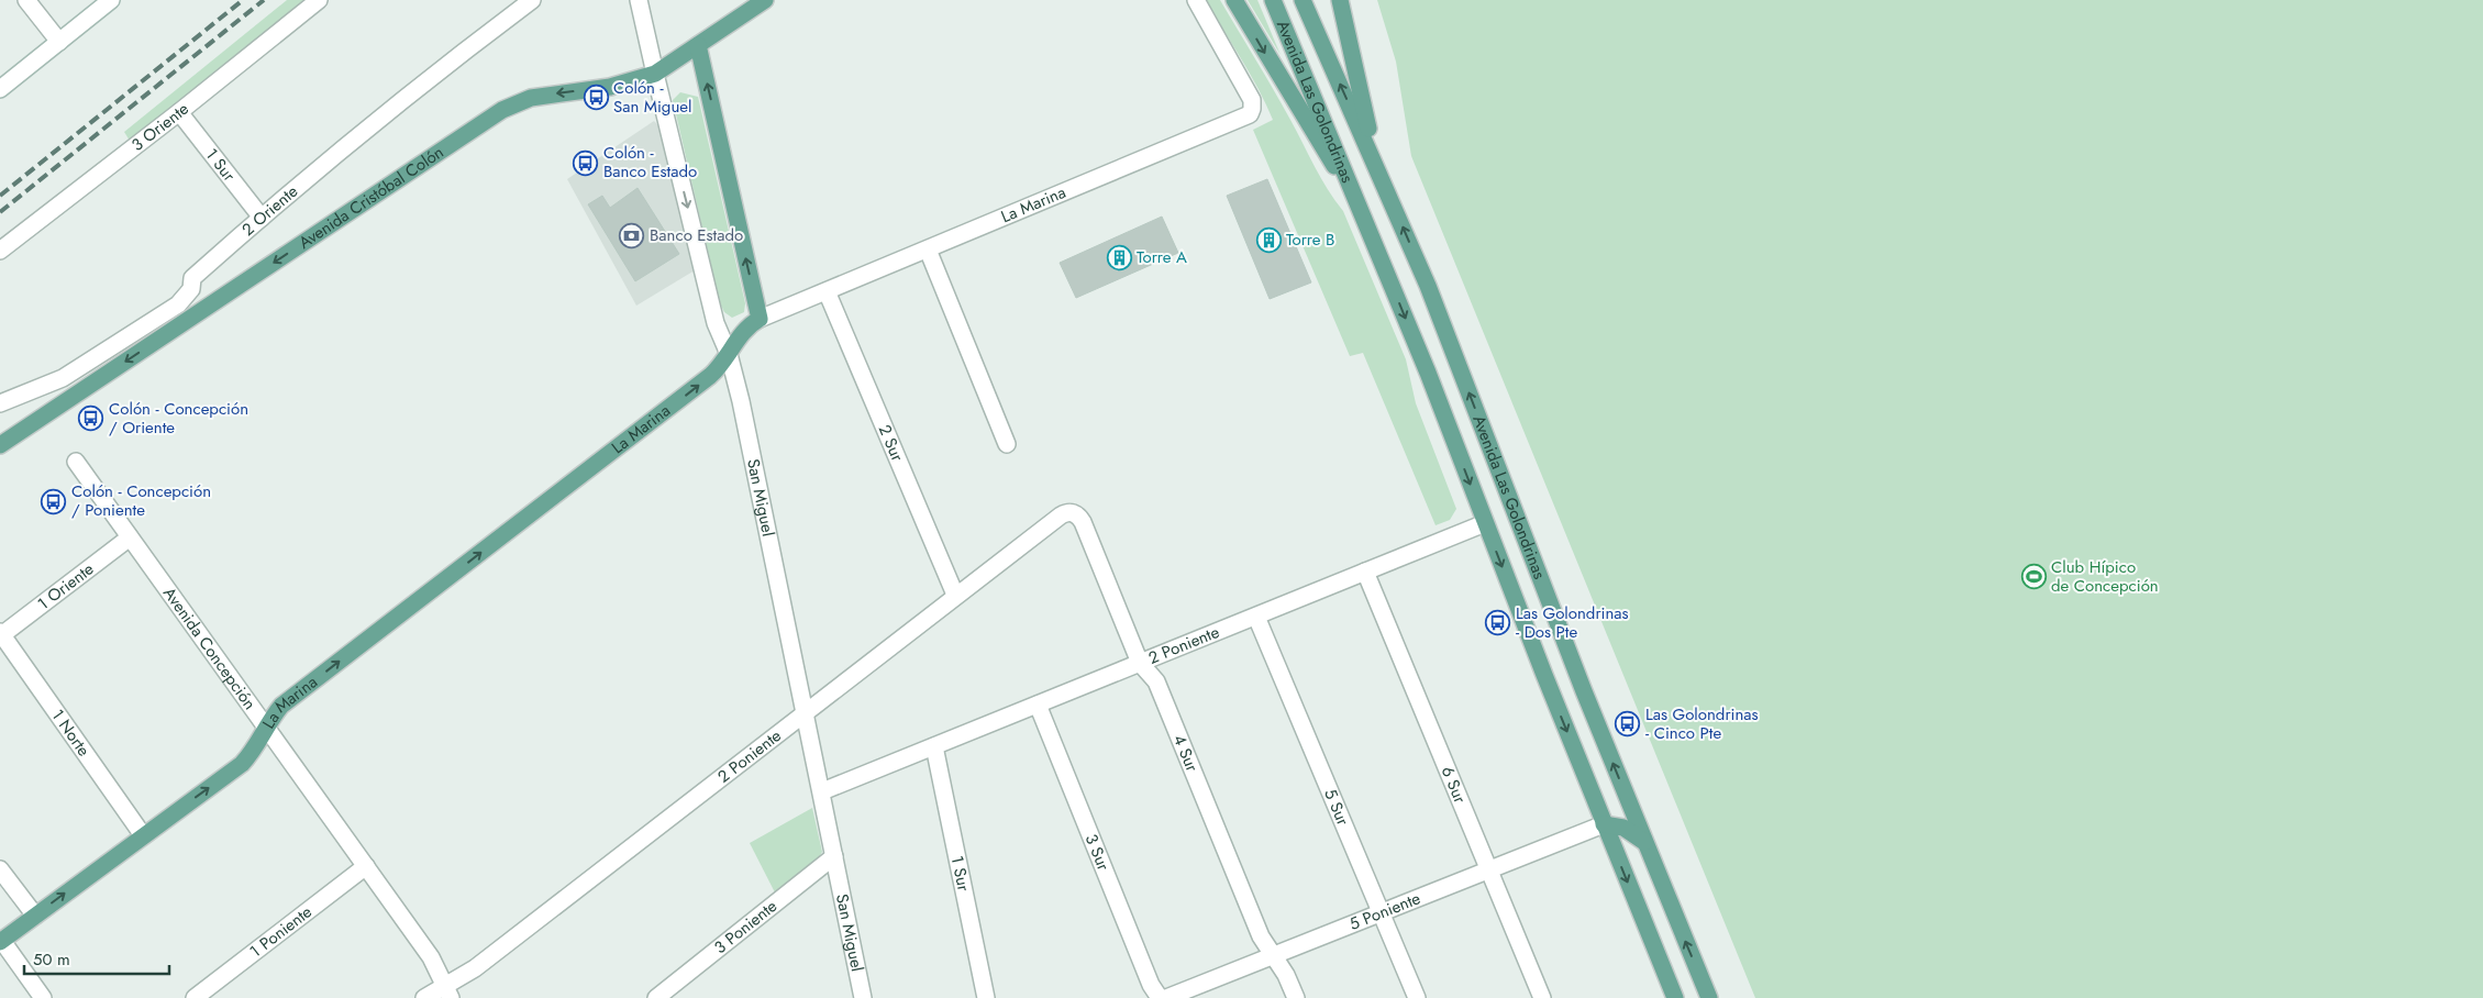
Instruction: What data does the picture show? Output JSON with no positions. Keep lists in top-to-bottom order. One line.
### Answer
{"streets":{"main road":["Avenida Las Golondrinas","Avenida Cristóbal Colón","La Marina"],"street":["3 Oriente","1 Sur","2 Oriente","2 Sur","San Miguel","1 Oriente","2 Poniente","Avenida Concepción","1 Norte","4 Sur","6 Sur","5 Sur","3 Sur","5 Poniente","3 Poniente","1 Poniente"]},"crossings":[["Avenida Las Golondrinas","2 Poniente"],["Avenida Las Golondrinas","5 Poniente"],["3 Oriente","1 Sur"],["1 Sur","2 Oriente"],["1 Sur","2 Poniente"],["Avenida Cristóbal Colón","San Miguel"],["La Marina","2 Sur"],["La Marina","San Miguel"],["La Marina","Avenida Concepción"],["La Marina","1 Norte"],["2 Sur","2 Poniente"],["San Miguel","2 Poniente"],["San Miguel","3 Poniente"],["1 Oriente","Avenida Concepción"],["1 Oriente","1 Norte"],["2 Poniente","Avenida Concepción"],["2 Poniente","4 Sur"],["2 Poniente","6 Sur"],["2 Poniente","5 Sur"],["2 Poniente","3 Sur"],["Avenida Concepción","1 Poniente"],["4 Sur","5 Poniente"],["6 Sur","5 Poniente"],["5 Sur","5 Poniente"]],"one_way":["Avenida Cristóbal Colón","La Marina"],"places":{"bus stop":["Colón - San Miguel","Colón - Banco Estado","Colón - Concepción / Oriente","Colón - Concepción / Poniente","Las Golondrinas - Dos Pte","Las Golondrinas - Cinco Pte"],"bank":["Banco Estado"],"building":["Torre B","Torre A"],"sports":["Club Hípico de Concepción"]},"scale_bar":"50 m"}
